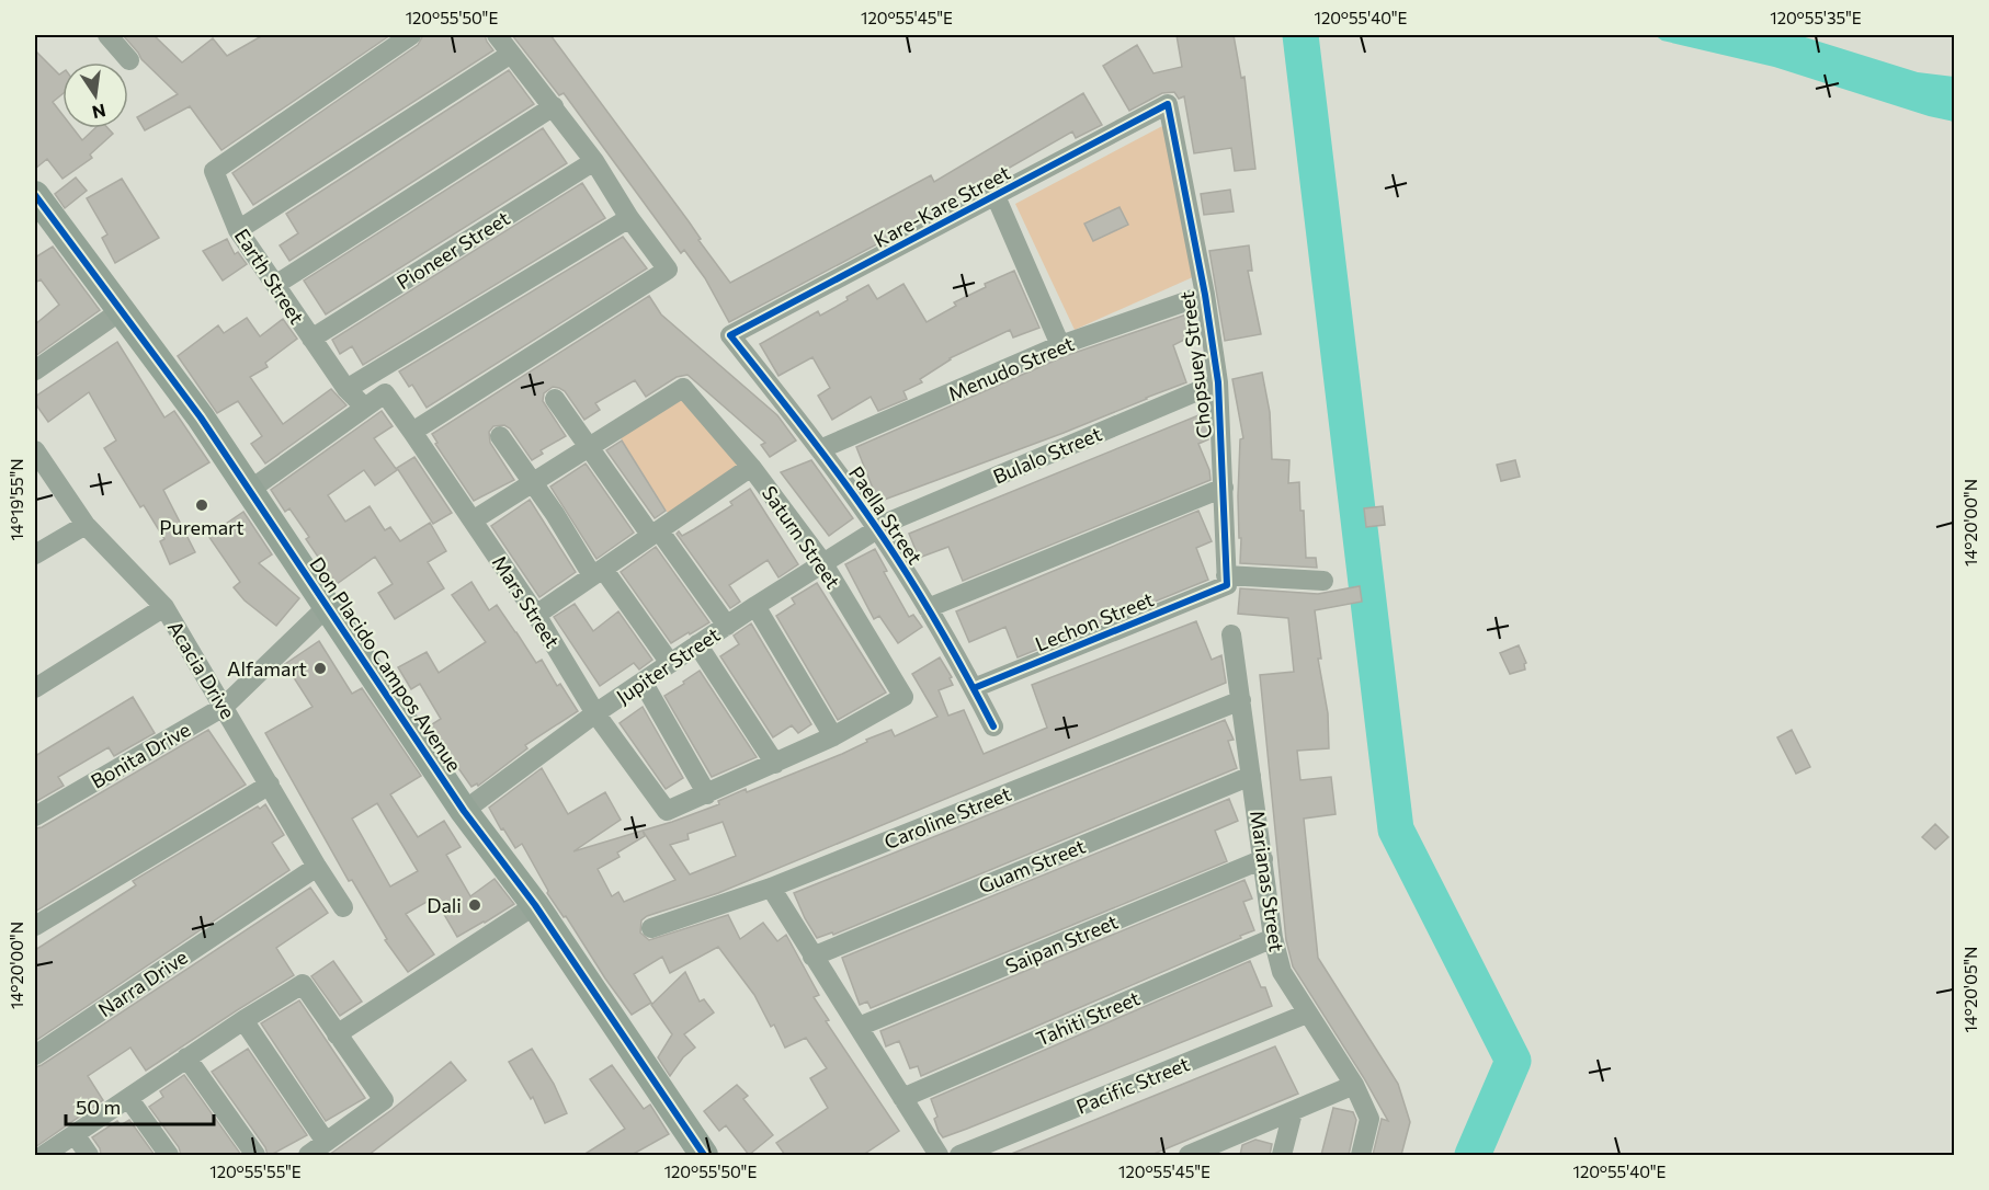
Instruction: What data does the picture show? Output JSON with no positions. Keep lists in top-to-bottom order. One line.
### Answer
{"streets":{"main road":["Don Placido Campos Avenue"],"street":["Kare-Kare Street","Pioneer Street","Earth Street","Chopsuey Street","Menudo Street","Bulalo Street","Paella Street","Saturn Street","Mars Street","Lechon Street","Jupiter Street","Acacia Drive","Bonita Drive","Caroline Street","Guam Street","Marianas Street","Saipan Street","Narra Drive","Tahiti Street","Pacific Street"]},"crossings":[["Kare-Kare Street","Chopsuey Street"],["Kare-Kare Street","Paella Street"],["Pioneer Street","Earth Street"],["Earth Street","Mars Street"],["Chopsuey Street","Menudo Street"],["Chopsuey Street","Bulalo Street"],["Chopsuey Street","Lechon Street"],["Menudo Street","Paella Street"],["Bulalo Street","Paella Street"],["Bulalo Street","Jupiter Street"],["Paella Street","Lechon Street"],["Paella Street","Jupiter Street"],["Saturn Street","Jupiter Street"],["Mars Street","Jupiter Street"],["Don Placido Campos Avenue","Jupiter Street"],["Don Placido Campos Avenue","Bonita Drive"],["Acacia Drive","Bonita Drive"],["Acacia Drive","Narra Drive"],["Caroline Street","Marianas Street"],["Guam Street","Marianas Street"],["Marianas Street","Saipan Street"],["Marianas Street","Tahiti Street"],["Marianas Street","Pacific Street"]],"places":["Puremart","Alfamart","Dali"],"scale_bar":"50 m","north":"bottom","coordinates":["120°55'50\"E","120°55'45\"E","120°55'40\"E","120°55'35\"E","14°19'55\"N","14°20'00\"N","14°20'05\"N","120°55'55\"E"]}
